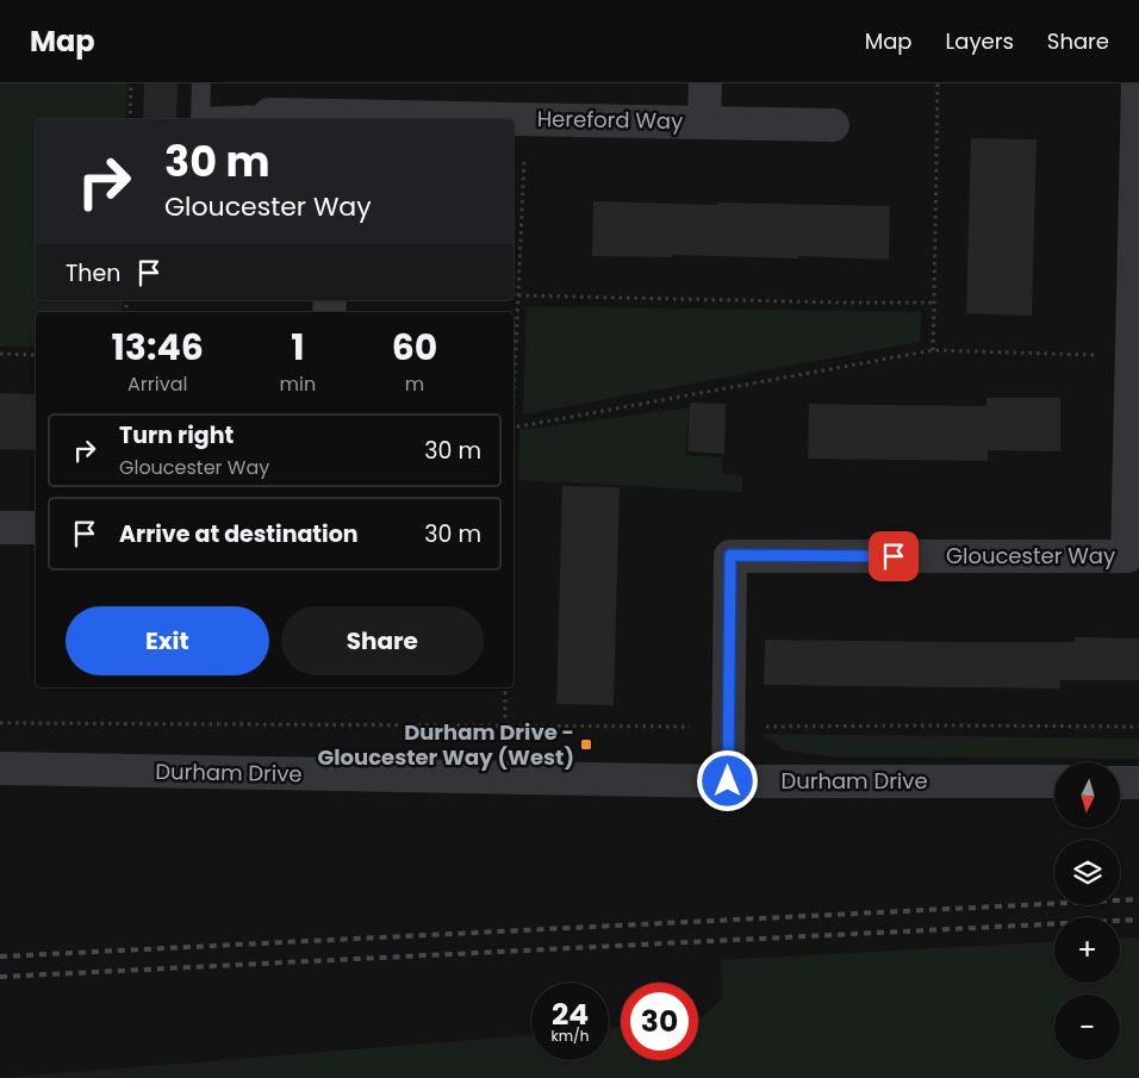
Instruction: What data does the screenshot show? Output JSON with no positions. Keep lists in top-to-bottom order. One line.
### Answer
{"streets":{"street":["Hereford Way","Gloucester Way","Durham Drive"]},"crossings":[["Gloucester Way","Durham Drive"]],"places":{"transit":["Durham Drive - Gloucester Way (West)"]},"north":"bottom","page":{"header":"Map","nav":["Map","Layers","Share"],"turn":["30 m","Gloucester Way"],"then":"Then","eta":["13:46","Arrival","1","min","60","m"],"list":[{"name":"Turn right","note":"Gloucester Way","value":"30 m"},{"name":"Arrive at destination","value":"30 m"}],"buttons":["Exit","Share"],"map_buttons":["+","−"],"speed":"24 km/h","limit":"30"}}
